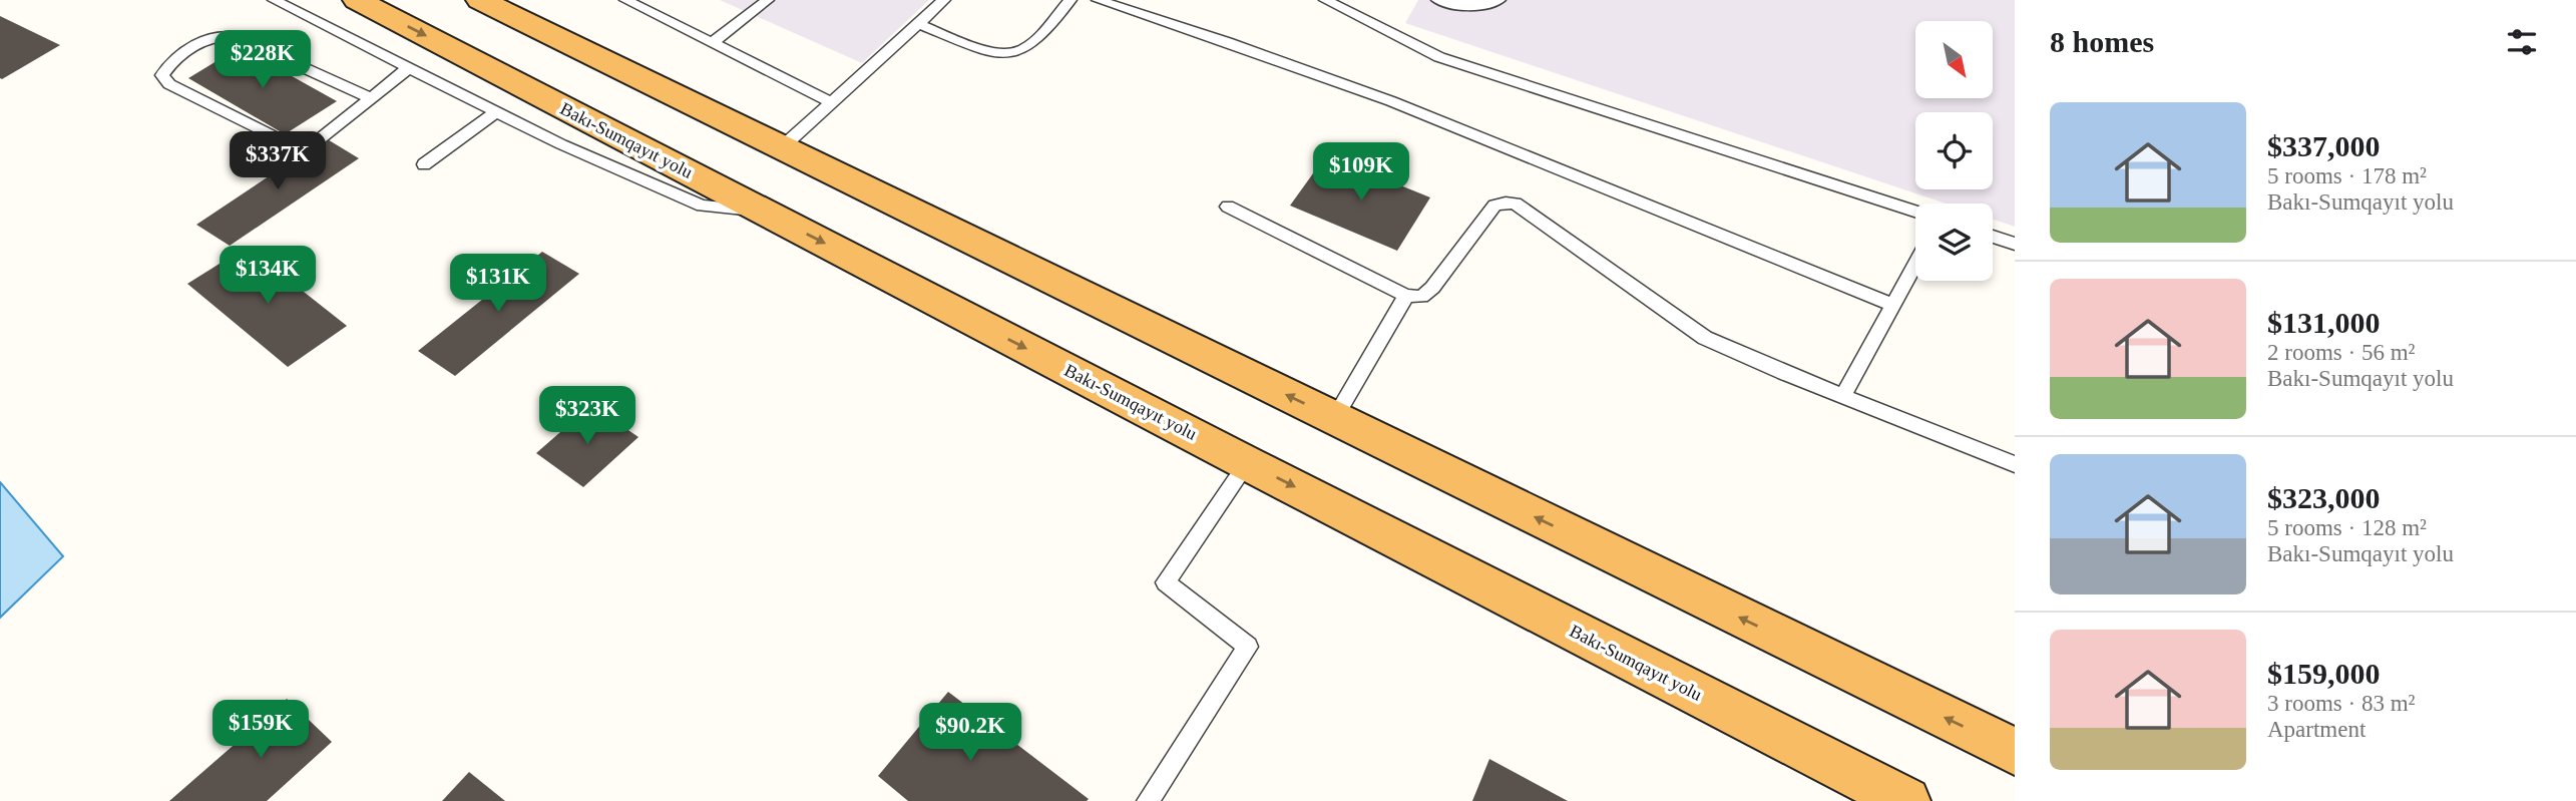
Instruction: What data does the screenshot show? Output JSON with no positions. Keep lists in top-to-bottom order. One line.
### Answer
{"streets":{"highway":["Bakı-Sumqayıt yolu"]},"north":"bottom right","page":{"heading":"8 homes","price":["$228K","$337K","$109K","$134K","$131K","$323K","$159K","$90.2K"],"list":[{"name":"$337,000","note":"5 rooms · 178 m² · Bakı-Sumqayıt yolu"},{"name":"$131,000","note":"2 rooms · 56 m² · Bakı-Sumqayıt yolu"},{"name":"$323,000","note":"5 rooms · 128 m² · Bakı-Sumqayıt yolu"},{"name":"$159,000","note":"3 rooms · 83 m² · Apartment"}]}}
